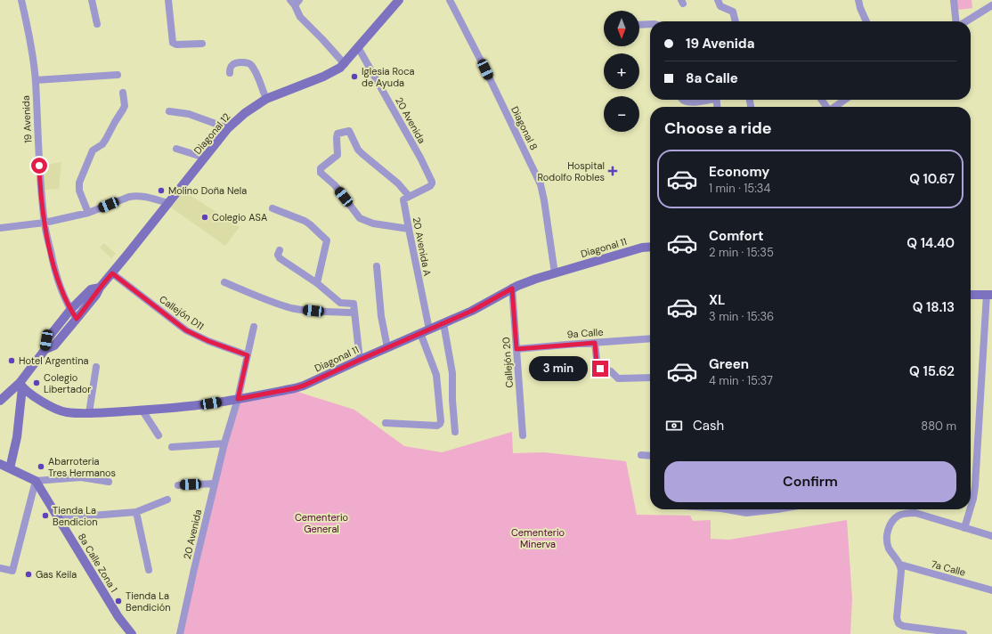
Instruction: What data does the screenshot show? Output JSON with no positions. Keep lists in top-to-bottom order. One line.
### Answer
{"streets":{"street":["19 Avenida","20 Avenida","Diagonal 8","Diagonal 12","20 Avenida A","Diagonal 11","Callejón D11","9a Calle","Callejón 20","8a Calle Zona 1","7a Calle"]},"crossings":[["19 Avenida","Diagonal 12"],["20 Avenida","Diagonal 12"],["20 Avenida","20 Avenida A"],["20 Avenida","Diagonal 11"],["20 Avenida","Callejón D11"],["Diagonal 8","Diagonal 11"],["Diagonal 12","Diagonal 11"],["Diagonal 12","Callejón D11"],["20 Avenida A","Diagonal 11"],["Diagonal 11","Callejón 20"],["9a Calle","Callejón 20"]],"parks":["Cementerio General","Cementerio Minerva"],"places":{"other":["Iglesia Roca de Ayuda","Molino Doña Nela","Colegio ASA","Hotel Argentina","Colegio Libertador","Abarroteria Tres Hermanos","Tienda La Bendicion","Gas Keila","Tienda La Bendición"],"health":["Hospital Rodolfo Robles"]},"north":"bottom","page":{"map_buttons":["+","−"],"banner":["19 Avenida","8a Calle"],"heading":"Choose a ride","list":[{"name":"Economy","note":"1 min · 15:34","value":"Q 10.67"},{"name":"Comfort","note":"2 min · 15:35","value":"Q 14.40"},{"name":"XL","note":"3 min · 15:36","value":"Q 18.13"},{"name":"Green","note":"4 min · 15:37","value":"Q 15.62"}],"bubble":"3 min","pay":["Cash","880 m"],"buttons":"Confirm"}}
